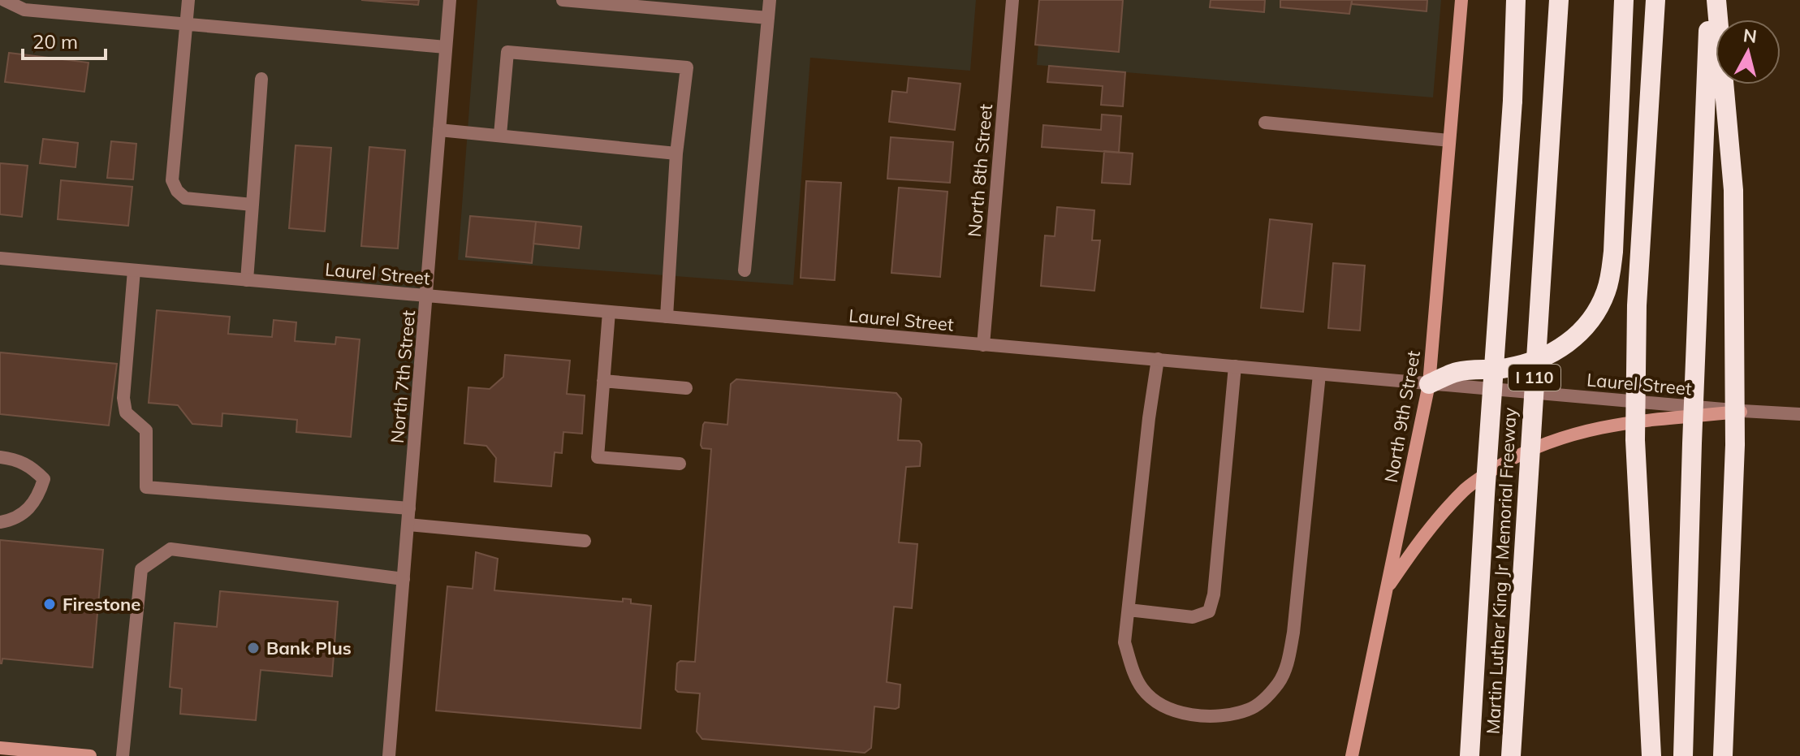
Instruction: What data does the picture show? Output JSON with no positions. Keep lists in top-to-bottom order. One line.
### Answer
{"streets":{"highway":["I 110","Martin Luther King Jr Memorial Freeway"],"main road":["North 9th Street"],"street":["North 8th Street","Laurel Street","North 7th Street"]},"crossings":[["North 8th Street","Laurel Street"],["Laurel Street","North 7th Street"],["Laurel Street","North 9th Street"]],"places":["Firestone","Bank Plus"],"scale_bar":"20 m","north":"top"}
